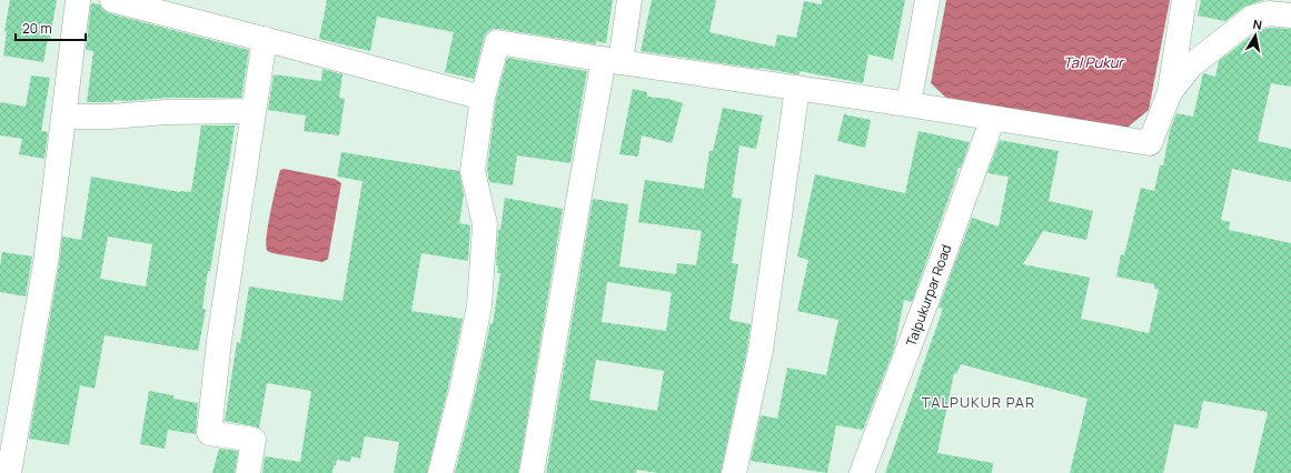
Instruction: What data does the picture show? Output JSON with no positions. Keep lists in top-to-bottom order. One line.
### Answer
{"streets":{"street":["Talpukurpar Road"]},"districts":["TALPUKUR PAR"],"water":["Tal Pukur"],"scale_bar":"20 m","north":"top"}
